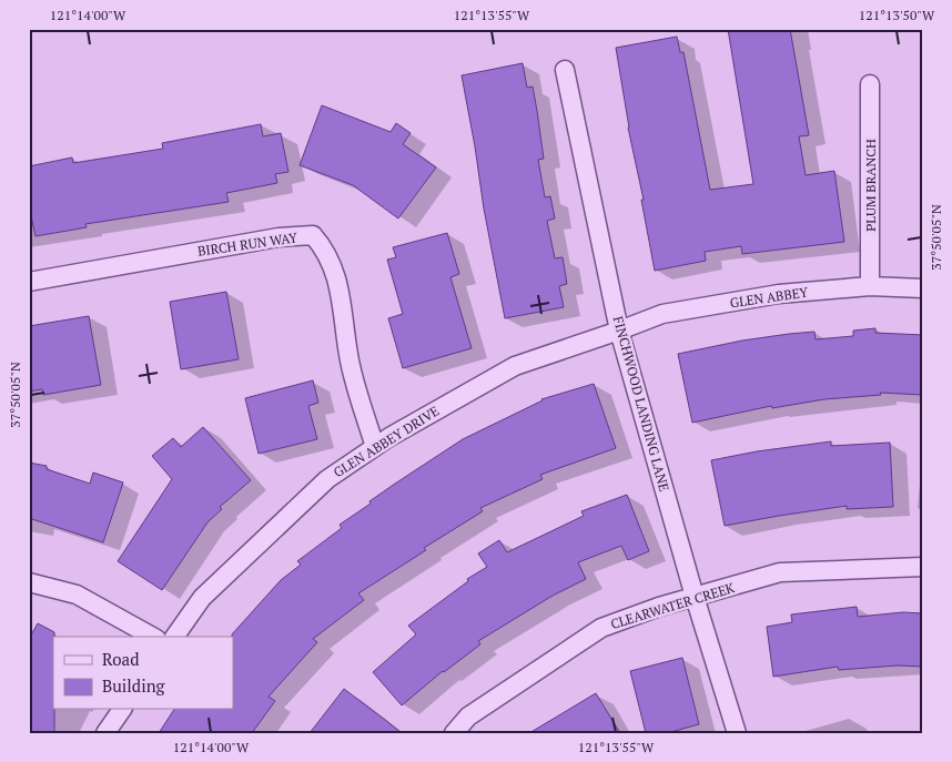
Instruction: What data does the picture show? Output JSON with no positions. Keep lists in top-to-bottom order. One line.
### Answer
{"streets":{"street":["PLUM BRANCH","BIRCH RUN WAY","GLEN ABBEY","FINCHWOOD LANDING LANE","GLEN ABBEY DRIVE","CLEARWATER CREEK"]},"crossings":[["PLUM BRANCH","GLEN ABBEY"],["BIRCH RUN WAY","GLEN ABBEY DRIVE"],["GLEN ABBEY","FINCHWOOD LANDING LANE"],["GLEN ABBEY","GLEN ABBEY DRIVE"],["FINCHWOOD LANDING LANE","GLEN ABBEY DRIVE"],["FINCHWOOD LANDING LANE","CLEARWATER CREEK"]],"legend":["Road","Building"],"coordinates":["121°14'00\"W","121°13'55\"W","121°13'50\"W","37°50'05\"N"]}
